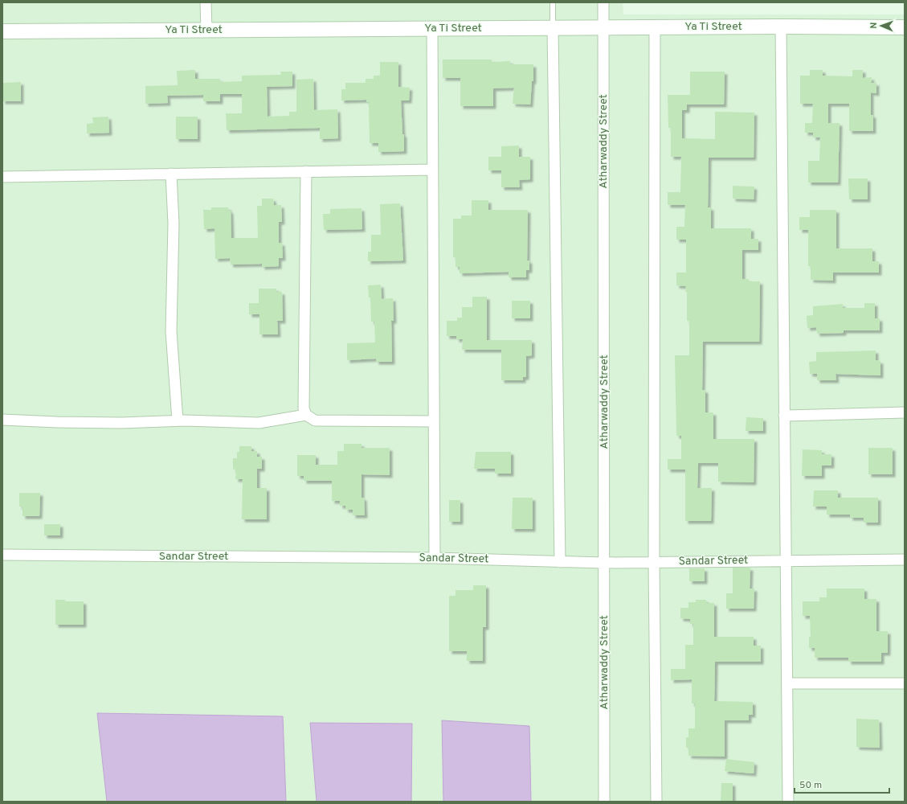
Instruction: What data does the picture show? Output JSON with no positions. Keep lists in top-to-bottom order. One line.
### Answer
{"streets":{"street":["Ya Ti Street","Atharwaddy Street","Sandar Street"]},"crossings":[["Ya Ti Street","Atharwaddy Street"],["Atharwaddy Street","Sandar Street"]],"scale_bar":"50 m","north":"left"}
